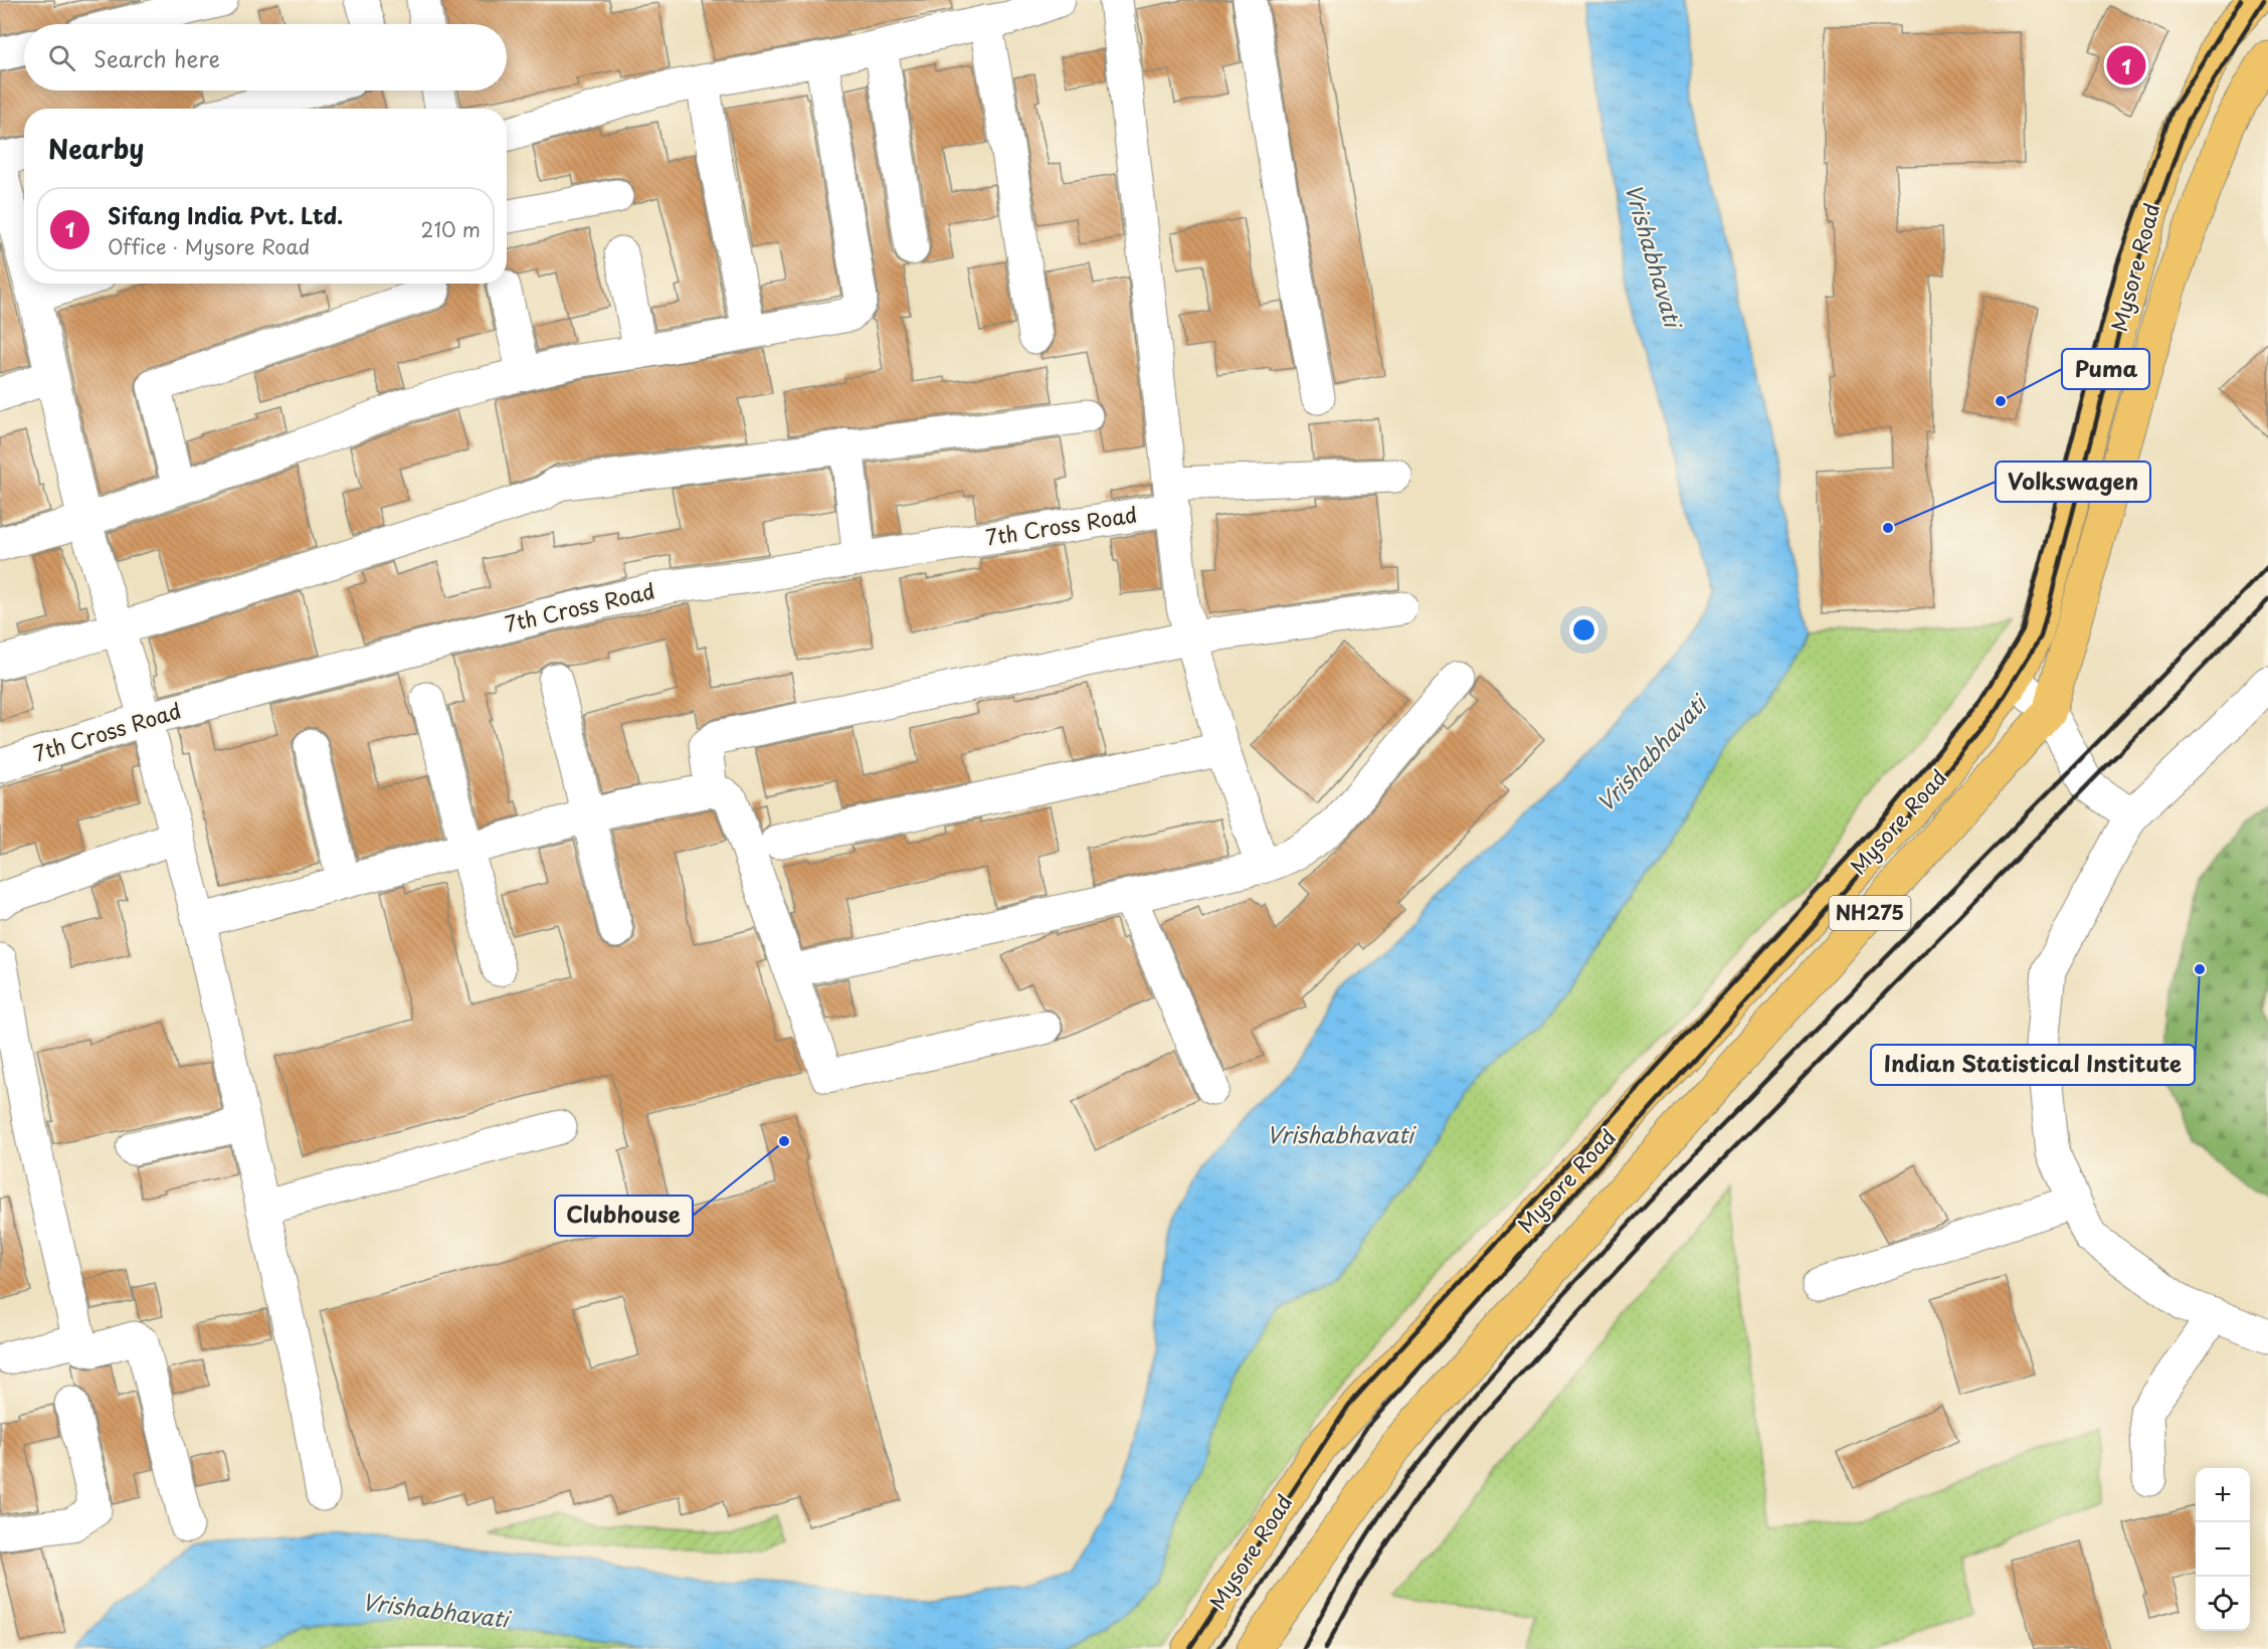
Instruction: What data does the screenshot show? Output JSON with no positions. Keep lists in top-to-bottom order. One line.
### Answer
{"streets":{"highway":["Mysore Road","NH275"],"street":["7th Cross Road"]},"water":["Vrishabhavati"],"places":["Puma","Volkswagen","Indian Statistical Institute","Clubhouse"],"page":{"search":"Search here","pins":"1","heading":"Nearby","list":[{"mark":"1","name":"Sifang India Pvt. Ltd.","note":"Office · Mysore Road","value":"210 m"}],"map_buttons":["+","−"]}}
